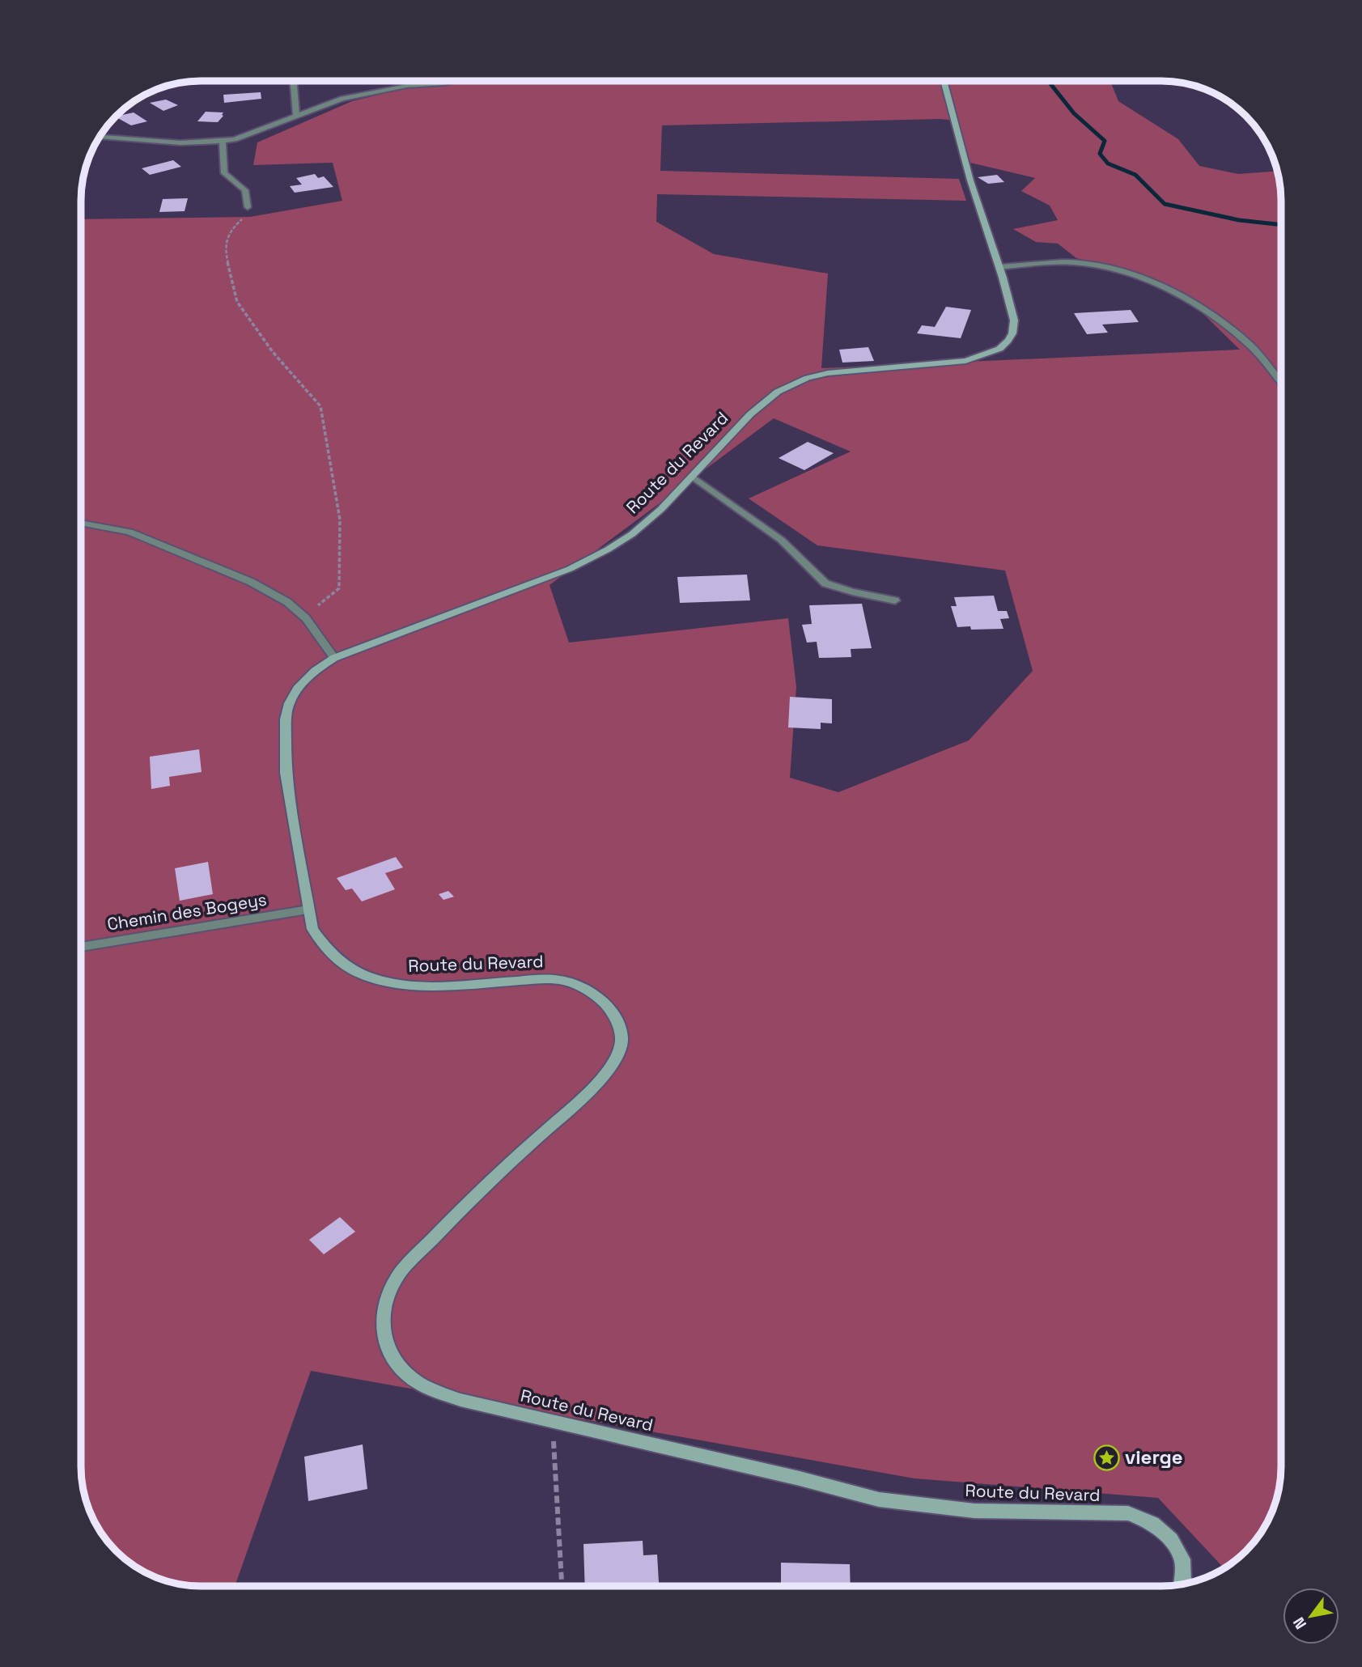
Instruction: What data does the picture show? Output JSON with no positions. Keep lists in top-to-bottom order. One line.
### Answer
{"streets":{"main road":["Route du Revard"],"street":["Chemin des Bogeys"]},"crossings":[["Route du Revard","Chemin des Bogeys"]],"places":{"place":["vierge"]},"north":"bottom left"}
